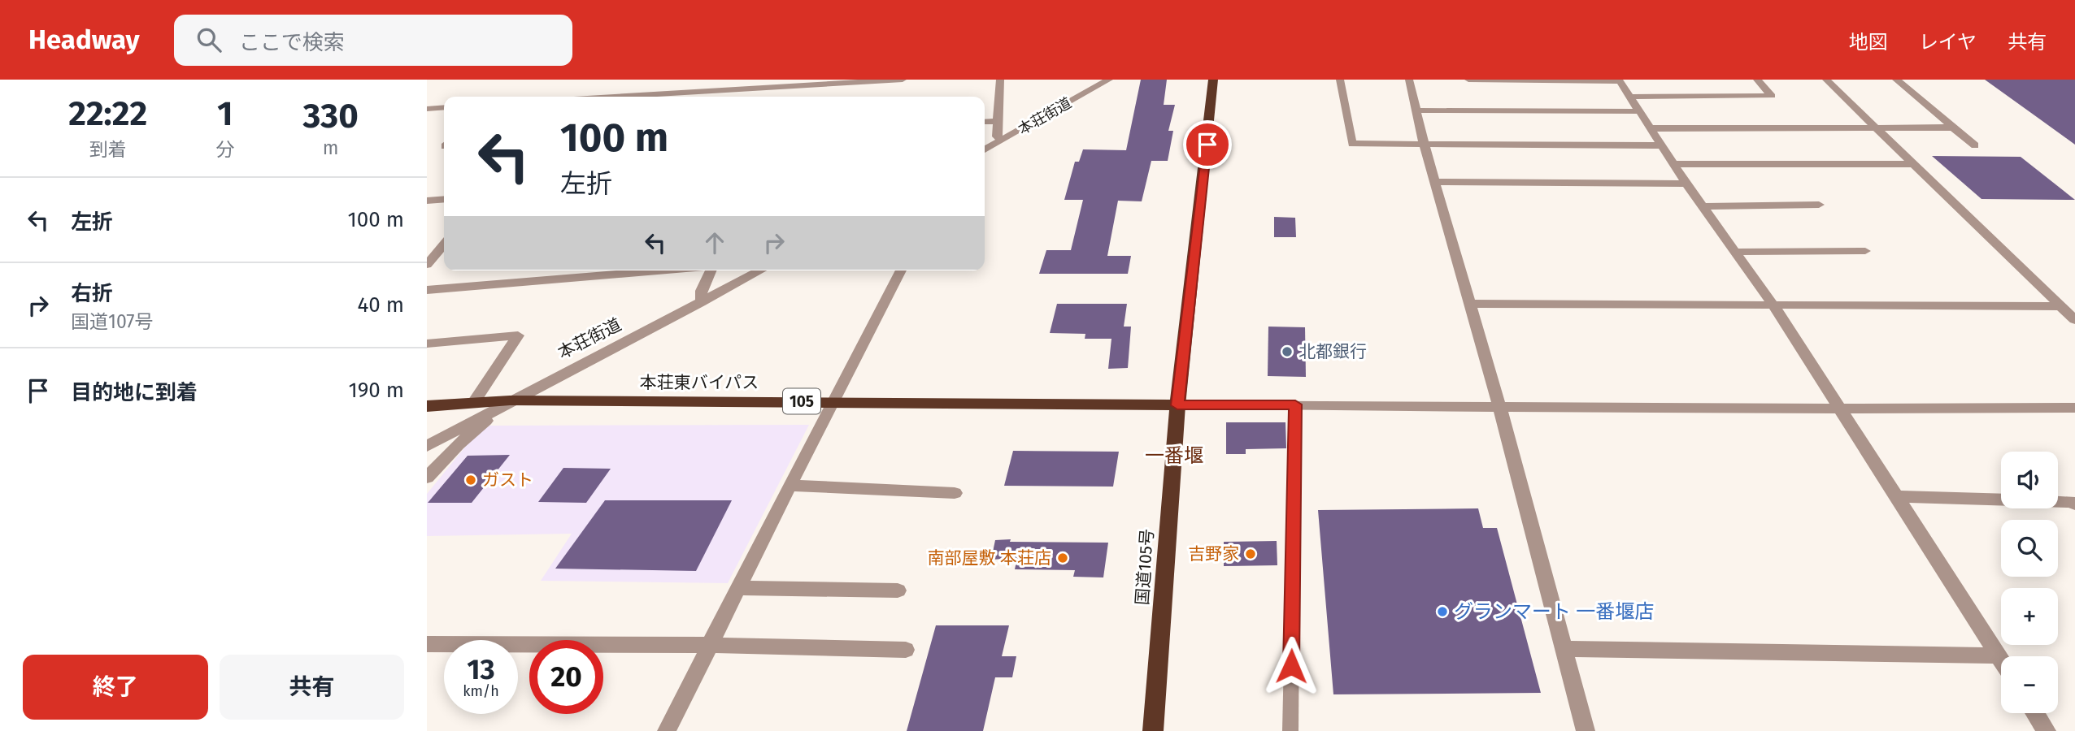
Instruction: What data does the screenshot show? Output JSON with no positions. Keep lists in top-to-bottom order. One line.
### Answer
{"streets":{"highway":["本荘東バイパス","105","国道105号"],"street":["本荘街道"]},"crossings":[["本荘街道","本荘東バイパス"],["本荘東バイパス","国道105号"]],"districts":["一番堰"],"places":["北都銀行","ガスト","吉野家","南部屋敷 本荘店","グランマート 一番堰店"],"page":{"header":"Headway","search":"ここで検索","nav":["地図","レイヤ","共有"],"eta":["22:22","到着","1","分","330","m"],"turn":["100 m","左折"],"list":[{"name":"左折","value":"100 m"},{"name":"右折","note":"国道107号","value":"40 m"},{"name":"目的地に到着","value":"190 m"}],"map_buttons":["+","−"],"speed":"13 km/h","limit":"20","buttons":["終了","共有"]}}
